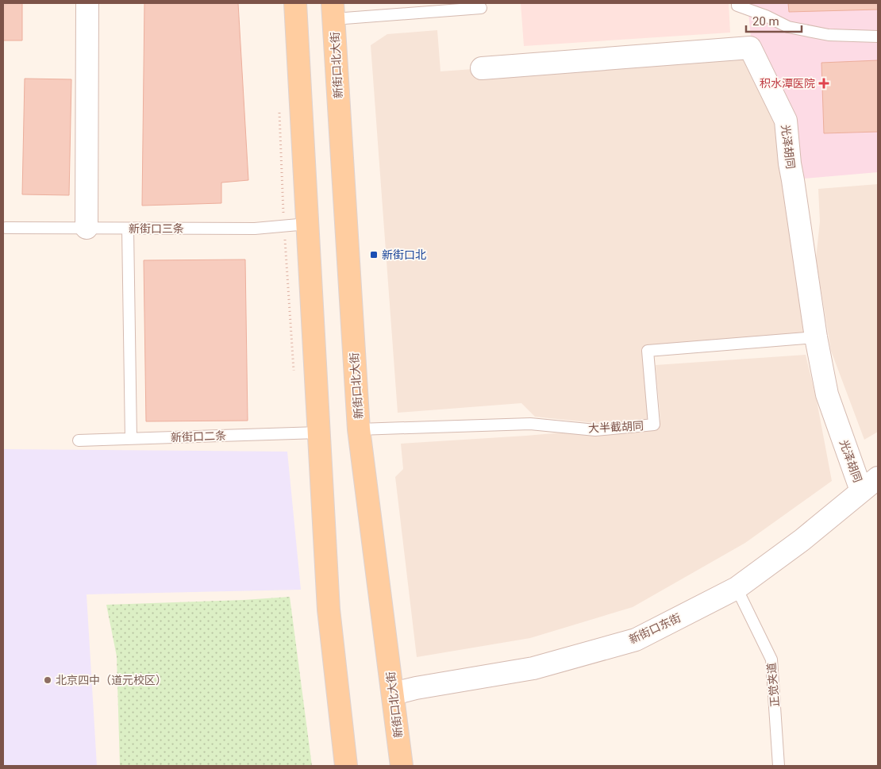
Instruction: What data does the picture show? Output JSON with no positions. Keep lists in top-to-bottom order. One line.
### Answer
{"streets":{"main road":["新街口北大街"],"street":["光泽胡同","新街口东街"],"lane":["新街口三条","大半截胡同","新街口二条","正觉夹道"]},"crossings":[["新街口北大街","大半截胡同"],["新街口北大街","新街口东街"],["光泽胡同","大半截胡同"],["光泽胡同","新街口东街"],["新街口东街","正觉夹道"]],"places":{"health":["积水潭医院"],"transit":["新街口北"],"other":["北京四中（道元校区）"]},"scale_bar":"20 m"}
